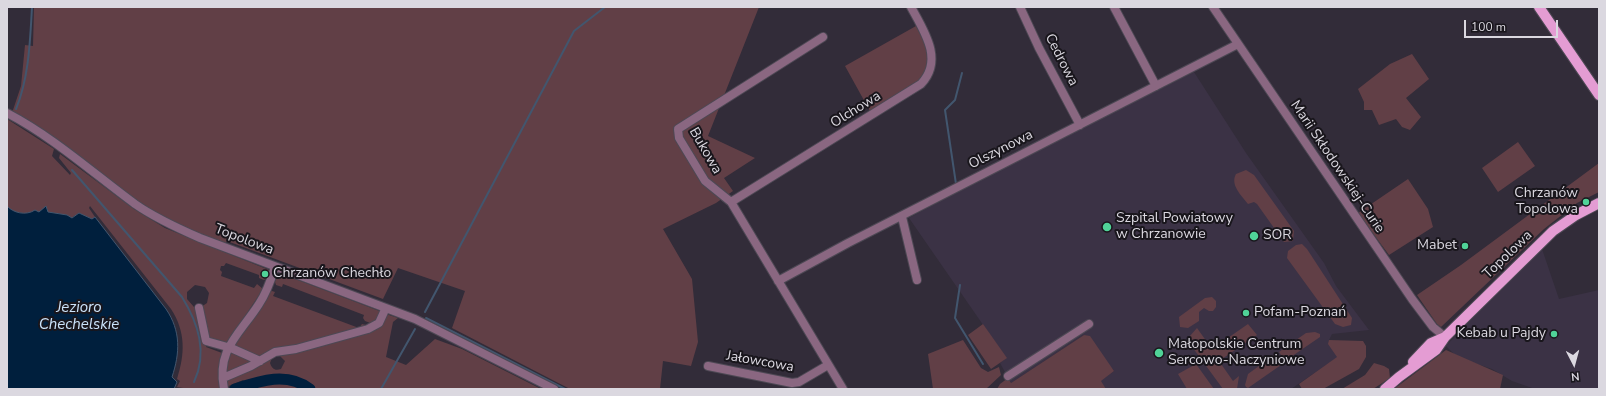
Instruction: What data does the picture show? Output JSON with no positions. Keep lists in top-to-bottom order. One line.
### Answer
{"streets":{"main road":["Topolowa"],"street":["Cedrowa","Olchowa","Olszynowa","Bukowa","Marii Skłodowskiej-Curie","Jałowcowa"]},"crossings":[["Cedrowa","Olszynowa"],["Olchowa","Bukowa"],["Olszynowa","Bukowa"],["Olszynowa","Marii Skłodowskiej-Curie"],["Bukowa","Jałowcowa"],["Marii Skłodowskiej-Curie","Topolowa"]],"water":["Jezioro Chechelskie"],"places":["Chrzanów Topolowa","Szpital Powiatowy w Chrzanowie","SOR","Mabet","Chrzanów Chechło","Pofam-Poznań","Kebab u Pajdy","Małopolskie Centrum Sercowo-Naczyniowe"],"scale_bar":"100 m","north":"bottom"}
